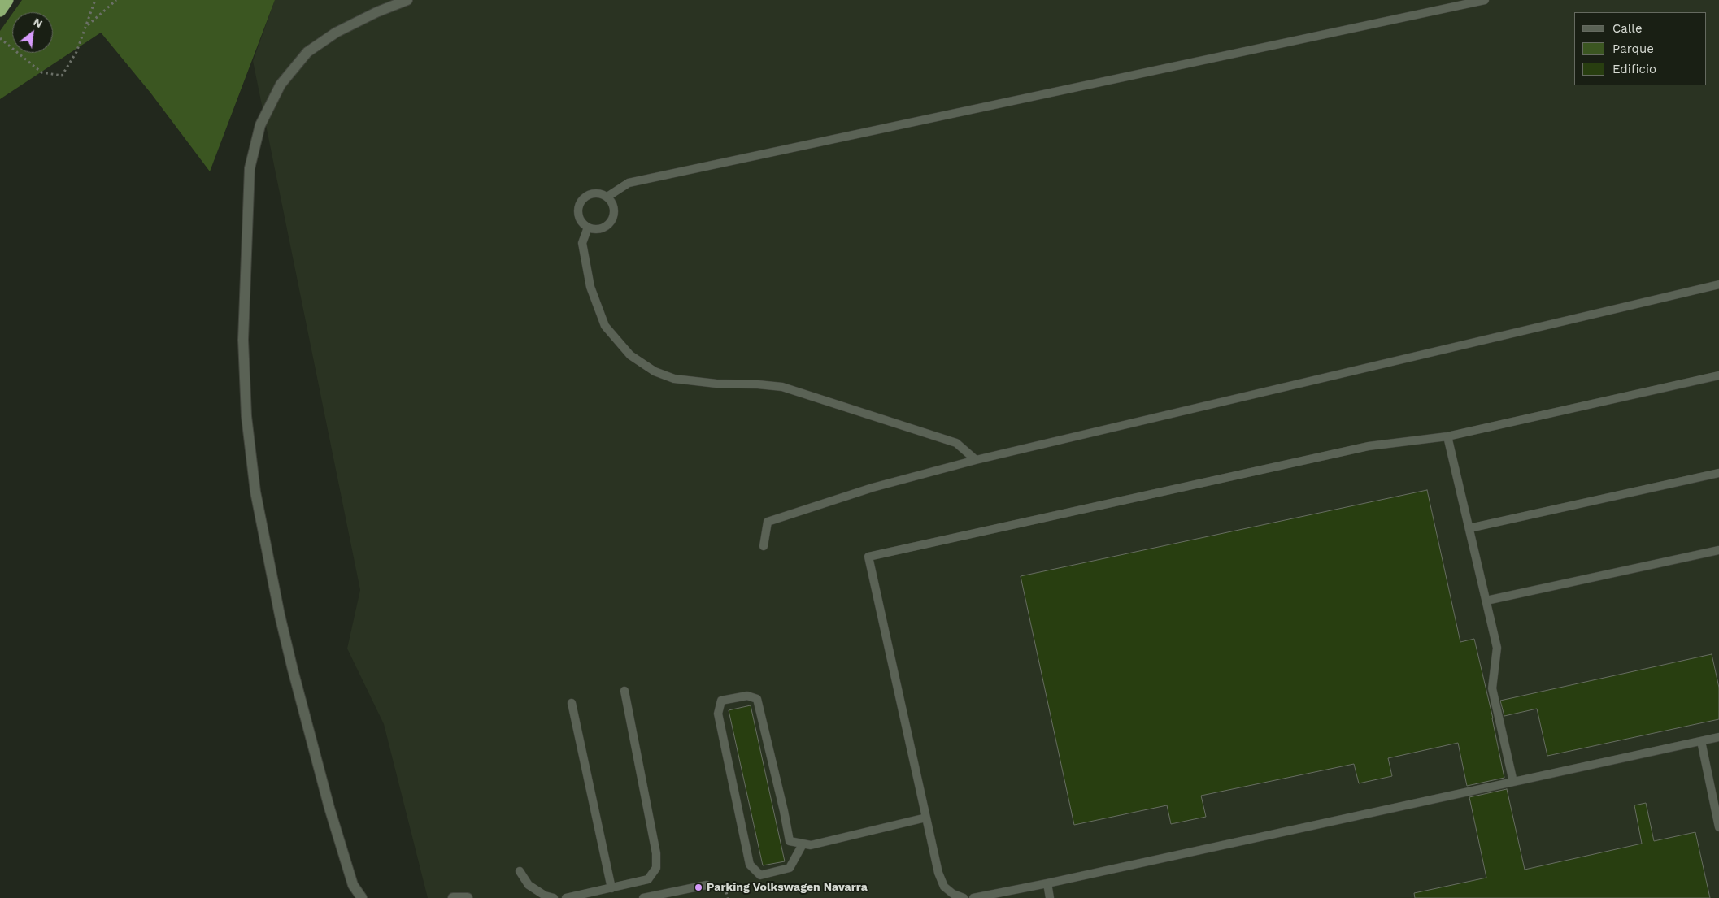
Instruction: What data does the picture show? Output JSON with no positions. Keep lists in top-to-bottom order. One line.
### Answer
{"places":["Parking Volkswagen Navarra"],"legend":["Calle","Parque","Edificio"],"north":"top right"}
